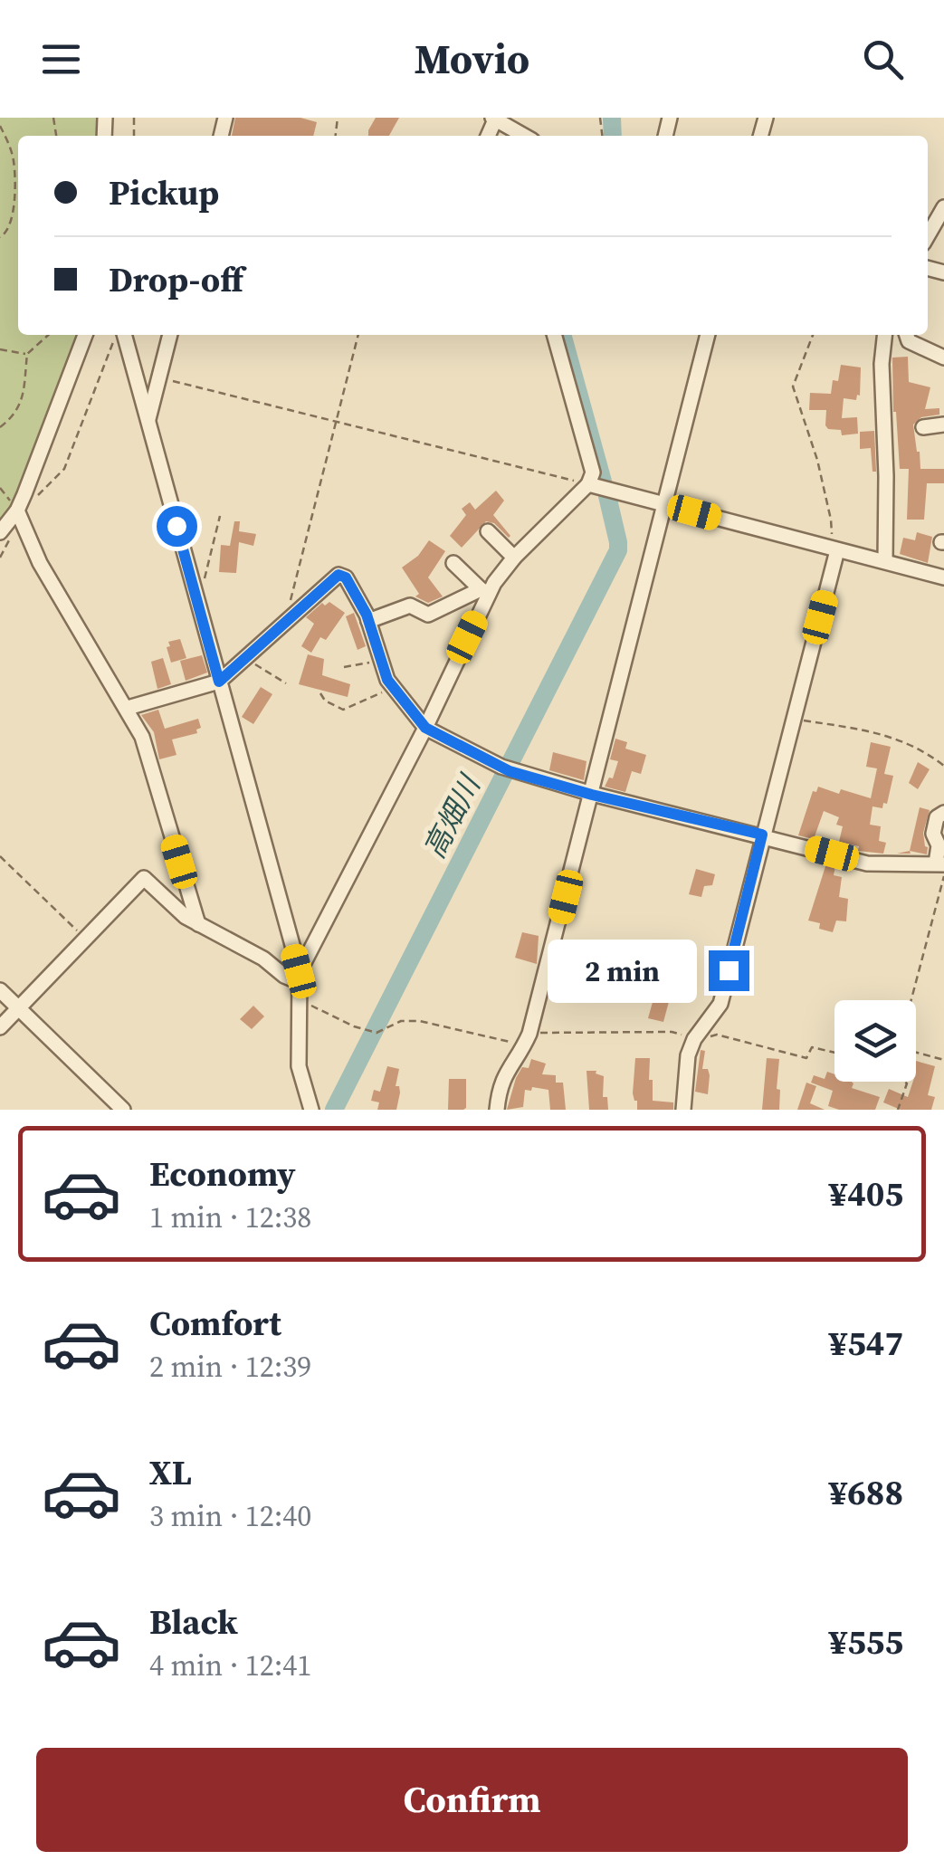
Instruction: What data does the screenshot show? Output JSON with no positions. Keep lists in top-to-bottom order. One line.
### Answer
{"water":["高畑川"],"page":{"header":"Movio","banner":["Pickup","Drop-off"],"bubble":"2 min","list":[{"name":"Economy","note":"1 min · 12:38","value":"¥405"},{"name":"Comfort","note":"2 min · 12:39","value":"¥547"},{"name":"XL","note":"3 min · 12:40","value":"¥688"},{"name":"Black","note":"4 min · 12:41","value":"¥555"}],"buttons":"Confirm"}}
